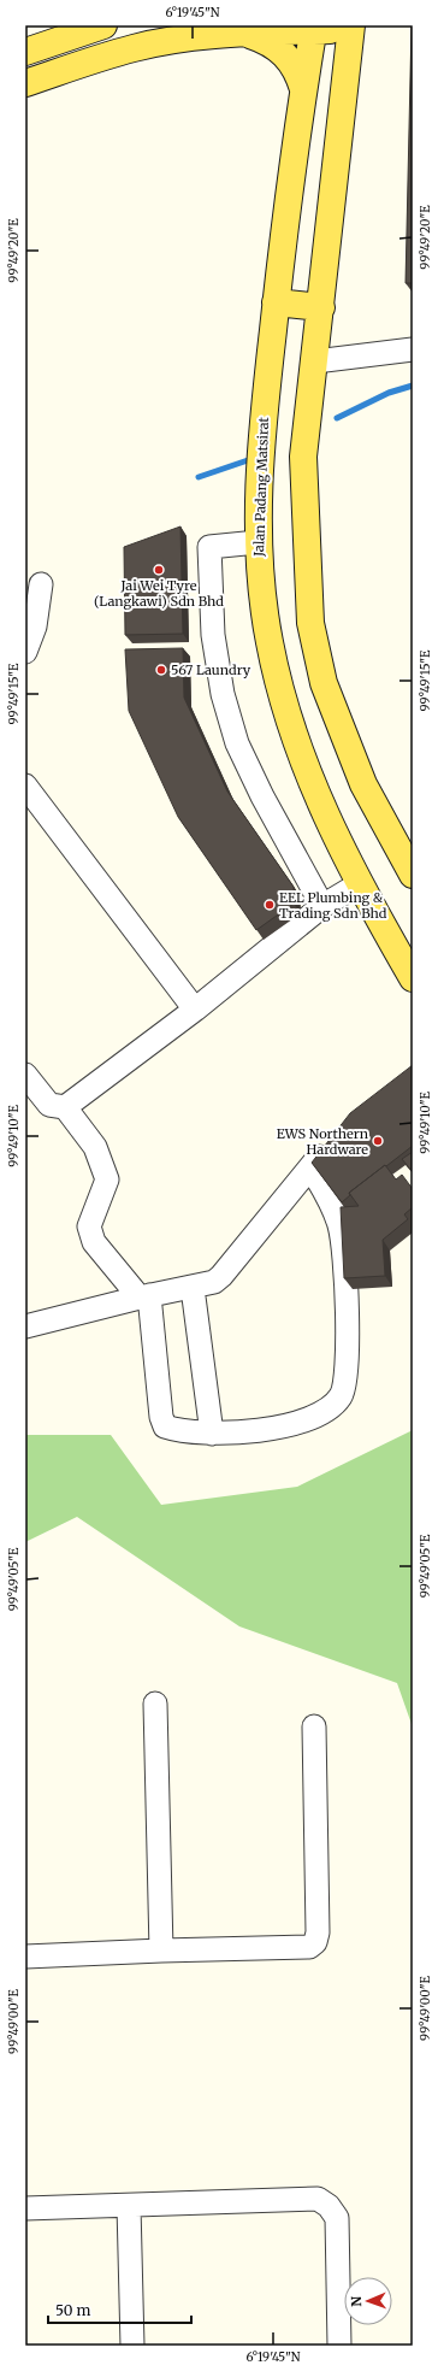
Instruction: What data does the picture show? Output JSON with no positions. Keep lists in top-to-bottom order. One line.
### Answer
{"streets":{"main road":["Jalan Padang Matsirat"]},"places":["Jai Wei Tyre (Langkawi) Sdn Bhd","567 Laundry","EEL Plumbing & Trading Sdn Bhd","EWS Northern Hardware"],"scale_bar":"50 m","north":"left","coordinates":["6°19'45\"N","99°49'20\"E","99°49'15\"E","99°49'10\"E","99°49'05\"E","99°49'00\"E"]}
